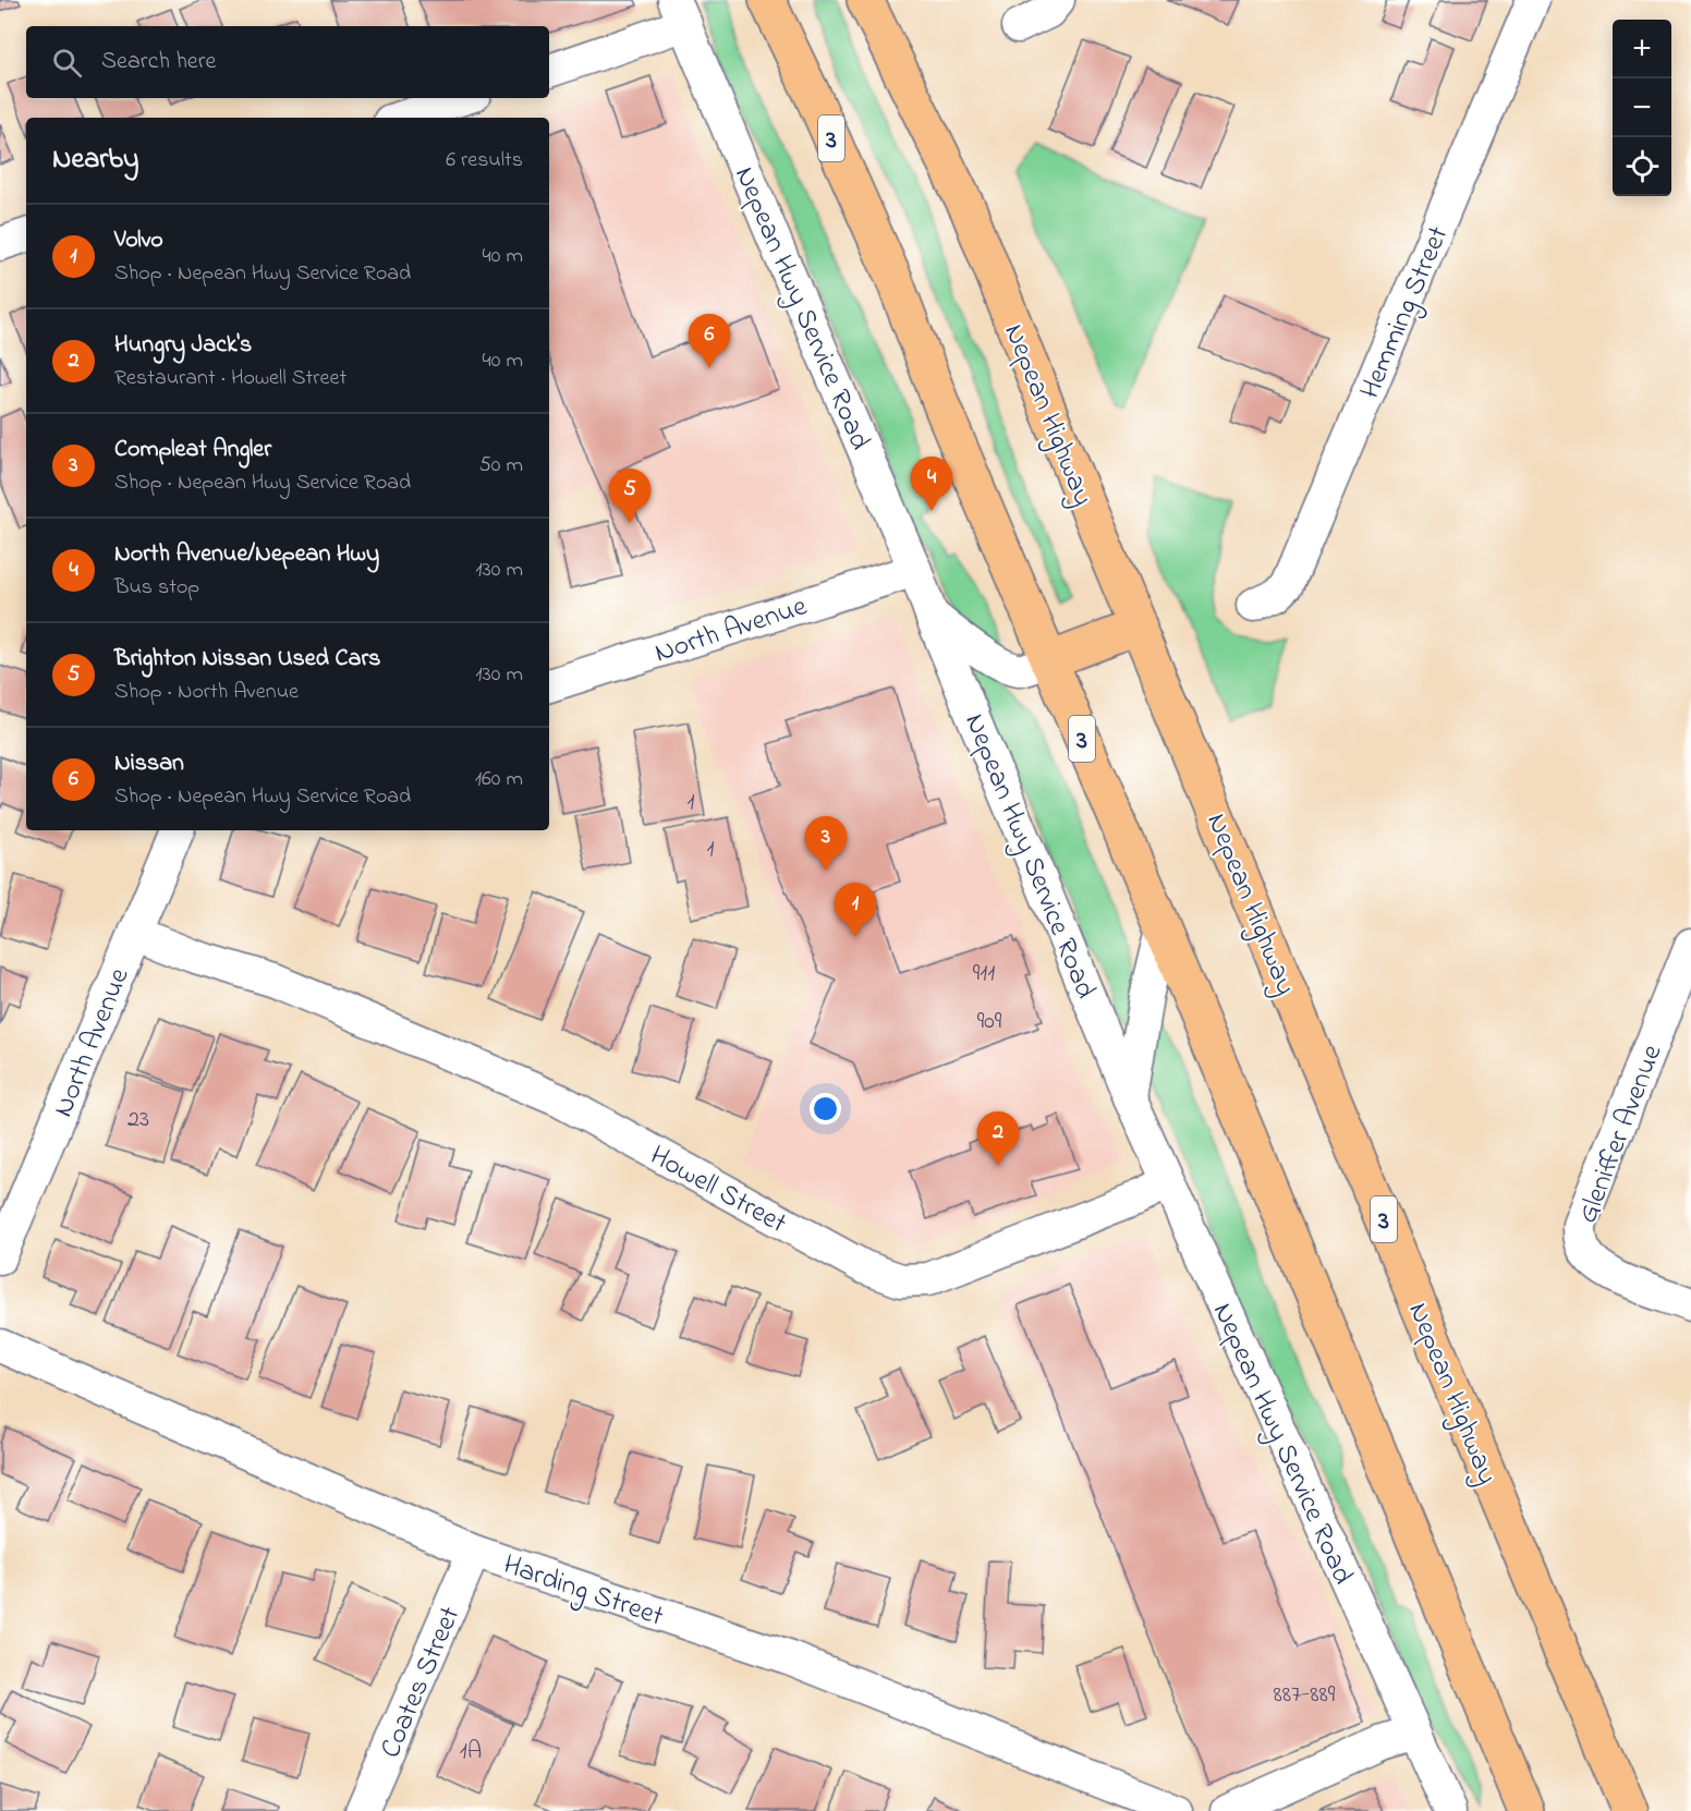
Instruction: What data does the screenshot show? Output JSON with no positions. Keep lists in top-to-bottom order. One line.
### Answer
{"streets":{"highway":["3","Nepean Highway"],"street":["Nepean Hwy Service Road","Hemming Street","North Avenue","Gleniffer Avenue","Howell Street","Harding Street","Coates Street"]},"crossings":[["Nepean Hwy Service Road","North Avenue"],["Nepean Hwy Service Road","Howell Street"],["North Avenue","Howell Street"],["Harding Street","Coates Street"]],"house_numbers":["1","1","911","909","23","887-889","1A"],"page":{"map_buttons":["+","−"],"search":"Search here","heading":["Nearby","6 results"],"list":[{"mark":"1","name":"Volvo","note":"Shop · Nepean Hwy Service Road","value":"40 m"},{"mark":"2","name":"Hungry Jack's","note":"Restaurant · Howell Street","value":"40 m"},{"mark":"3","name":"Compleat Angler","note":"Shop · Nepean Hwy Service Road","value":"50 m"},{"mark":"4","name":"North Avenue/Nepean Hwy","note":"Bus stop","value":"130 m"},{"mark":"5","name":"Brighton Nissan Used Cars","note":"Shop · North Avenue","value":"130 m"},{"mark":"6","name":"Nissan","note":"Shop · Nepean Hwy Service Road","value":"160 m"}],"pins":["6","4","5","3","1","2"]}}
